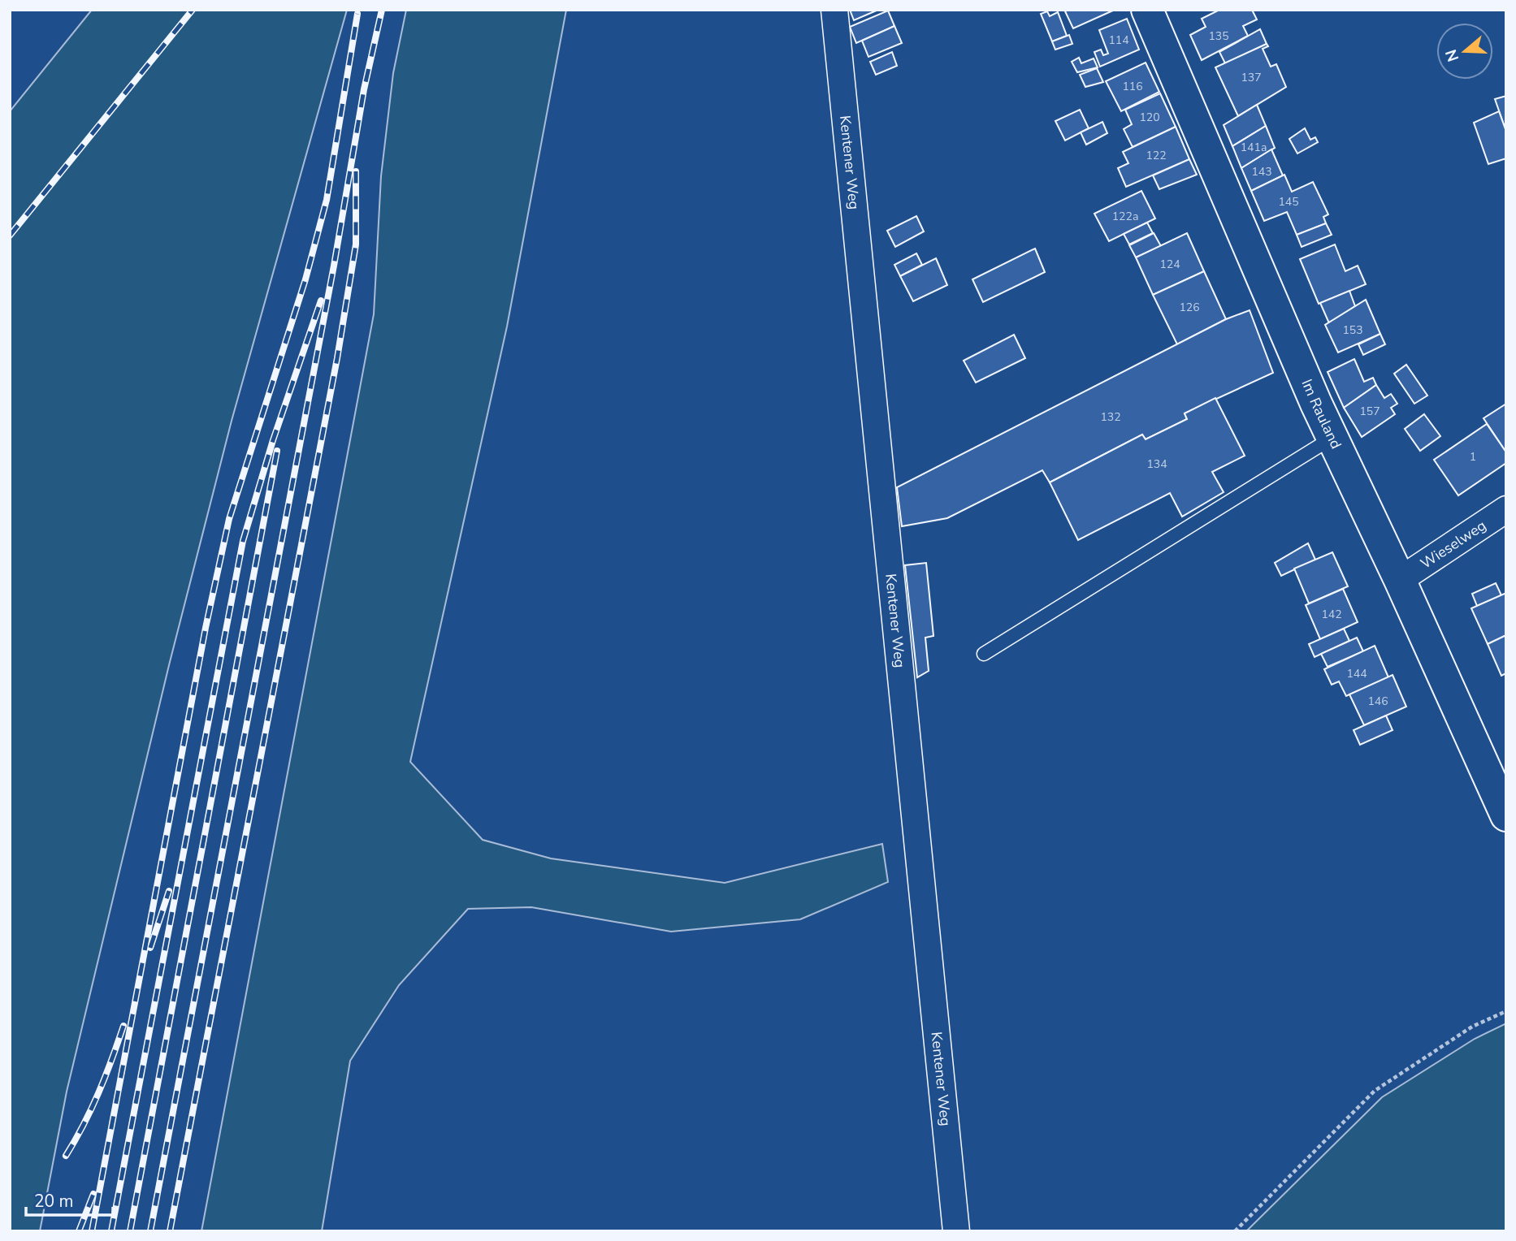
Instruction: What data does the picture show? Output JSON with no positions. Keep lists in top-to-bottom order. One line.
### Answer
{"streets":{"street":["Kentener Weg","Im Rauland","Wieselweg"]},"crossings":[["Im Rauland","Wieselweg"]],"house_numbers":["135","114","137","116","120","141a","122","143","145","122a","124","126","153","157","132","1","134","142","144","146"],"scale_bar":"20 m","north":"left"}
